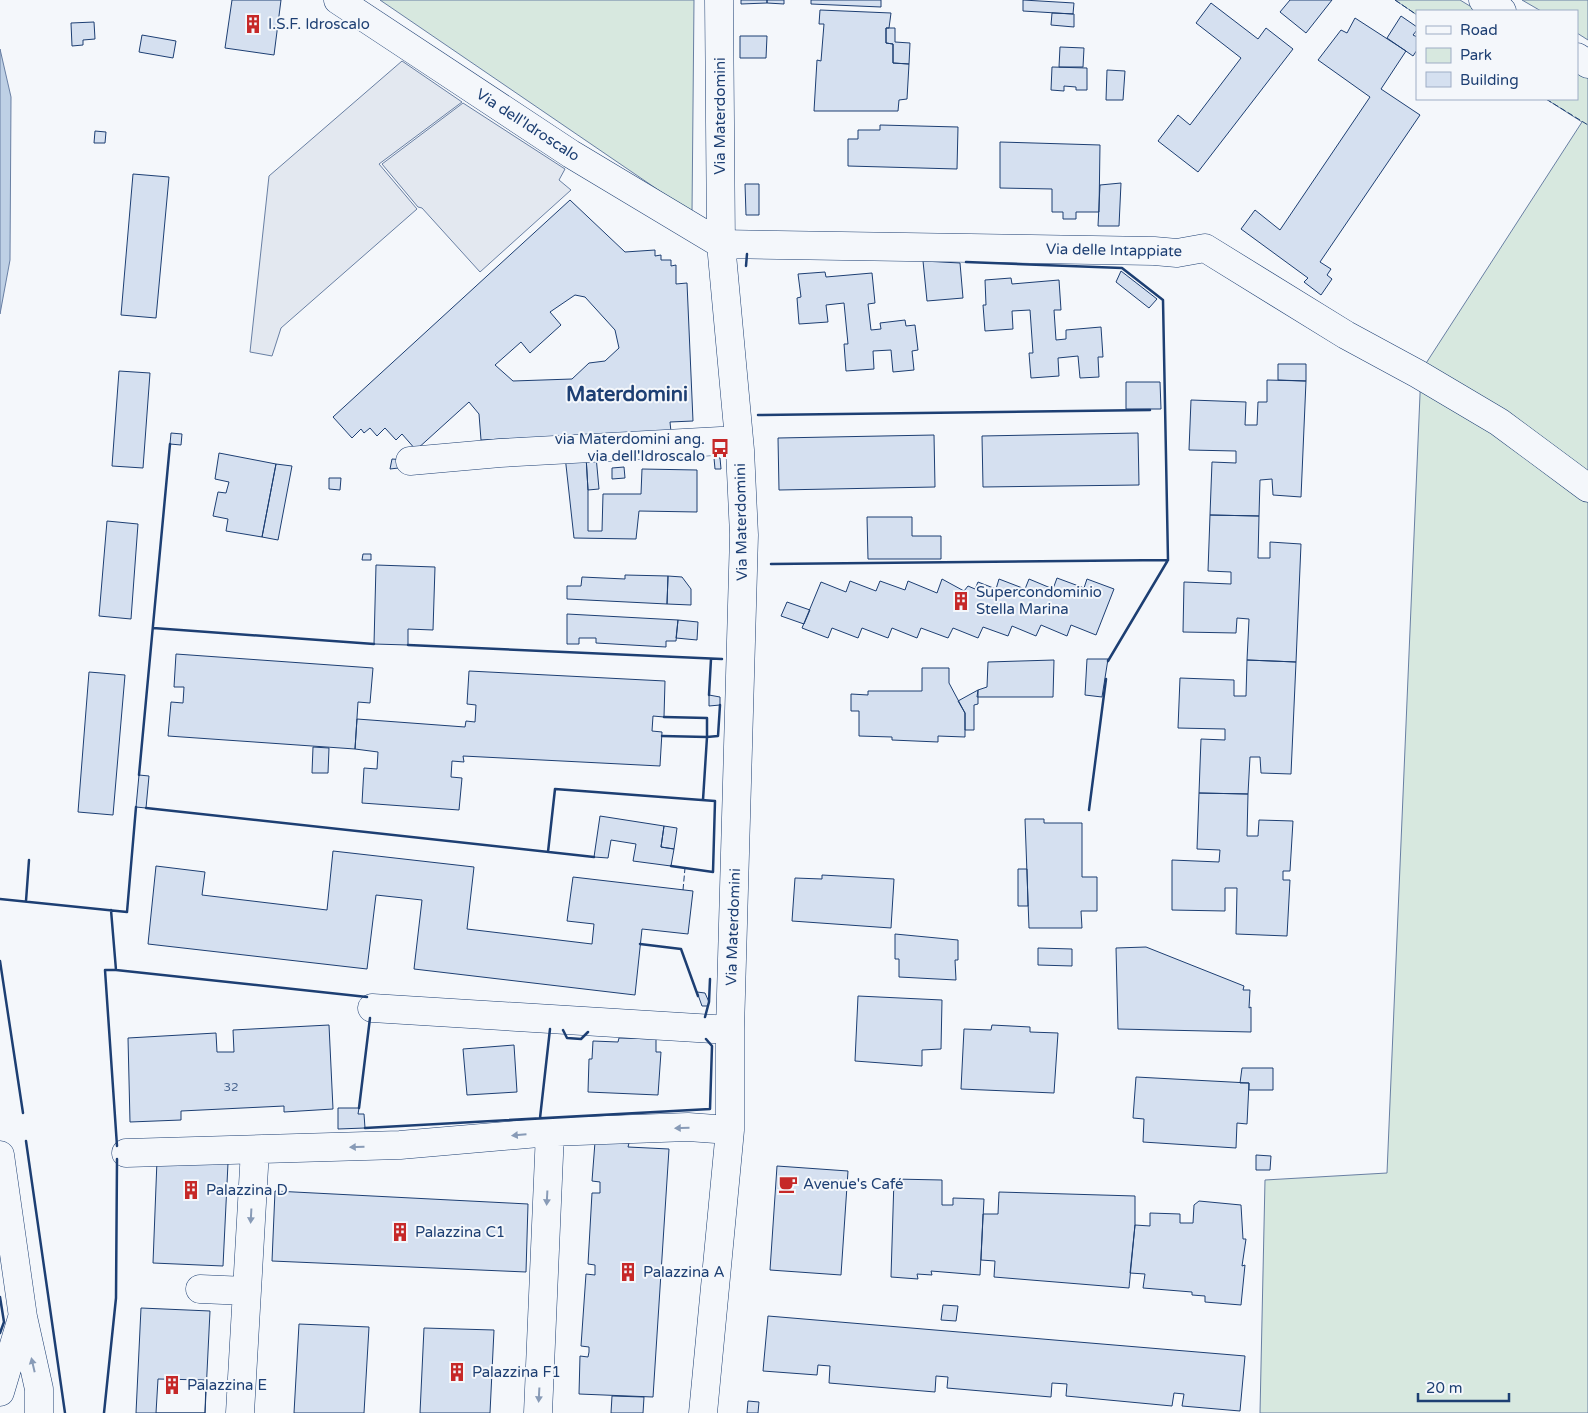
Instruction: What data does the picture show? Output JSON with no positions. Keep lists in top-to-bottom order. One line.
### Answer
{"streets":{"street":["Via Materdomini","Via dell'Idroscalo","Via delle Intappiate"]},"crossings":[["Via Materdomini","Via dell'Idroscalo"],["Via Materdomini","Via delle Intappiate"],["Via dell'Idroscalo","Via delle Intappiate"]],"districts":["Materdomini"],"places":{"building":["I.S.F. Idroscalo","Supercondominio Stella Marina","Palazzina D","Palazzina C1","Palazzina A","Palazzina F1","Palazzina E"],"bus stop":["via Materdomini ang. via dell'Idroscalo"],"cafe":["Avenue's Café"]},"house_numbers":["32"],"legend":["Road","Park","Building"],"scale_bar":"20 m"}
